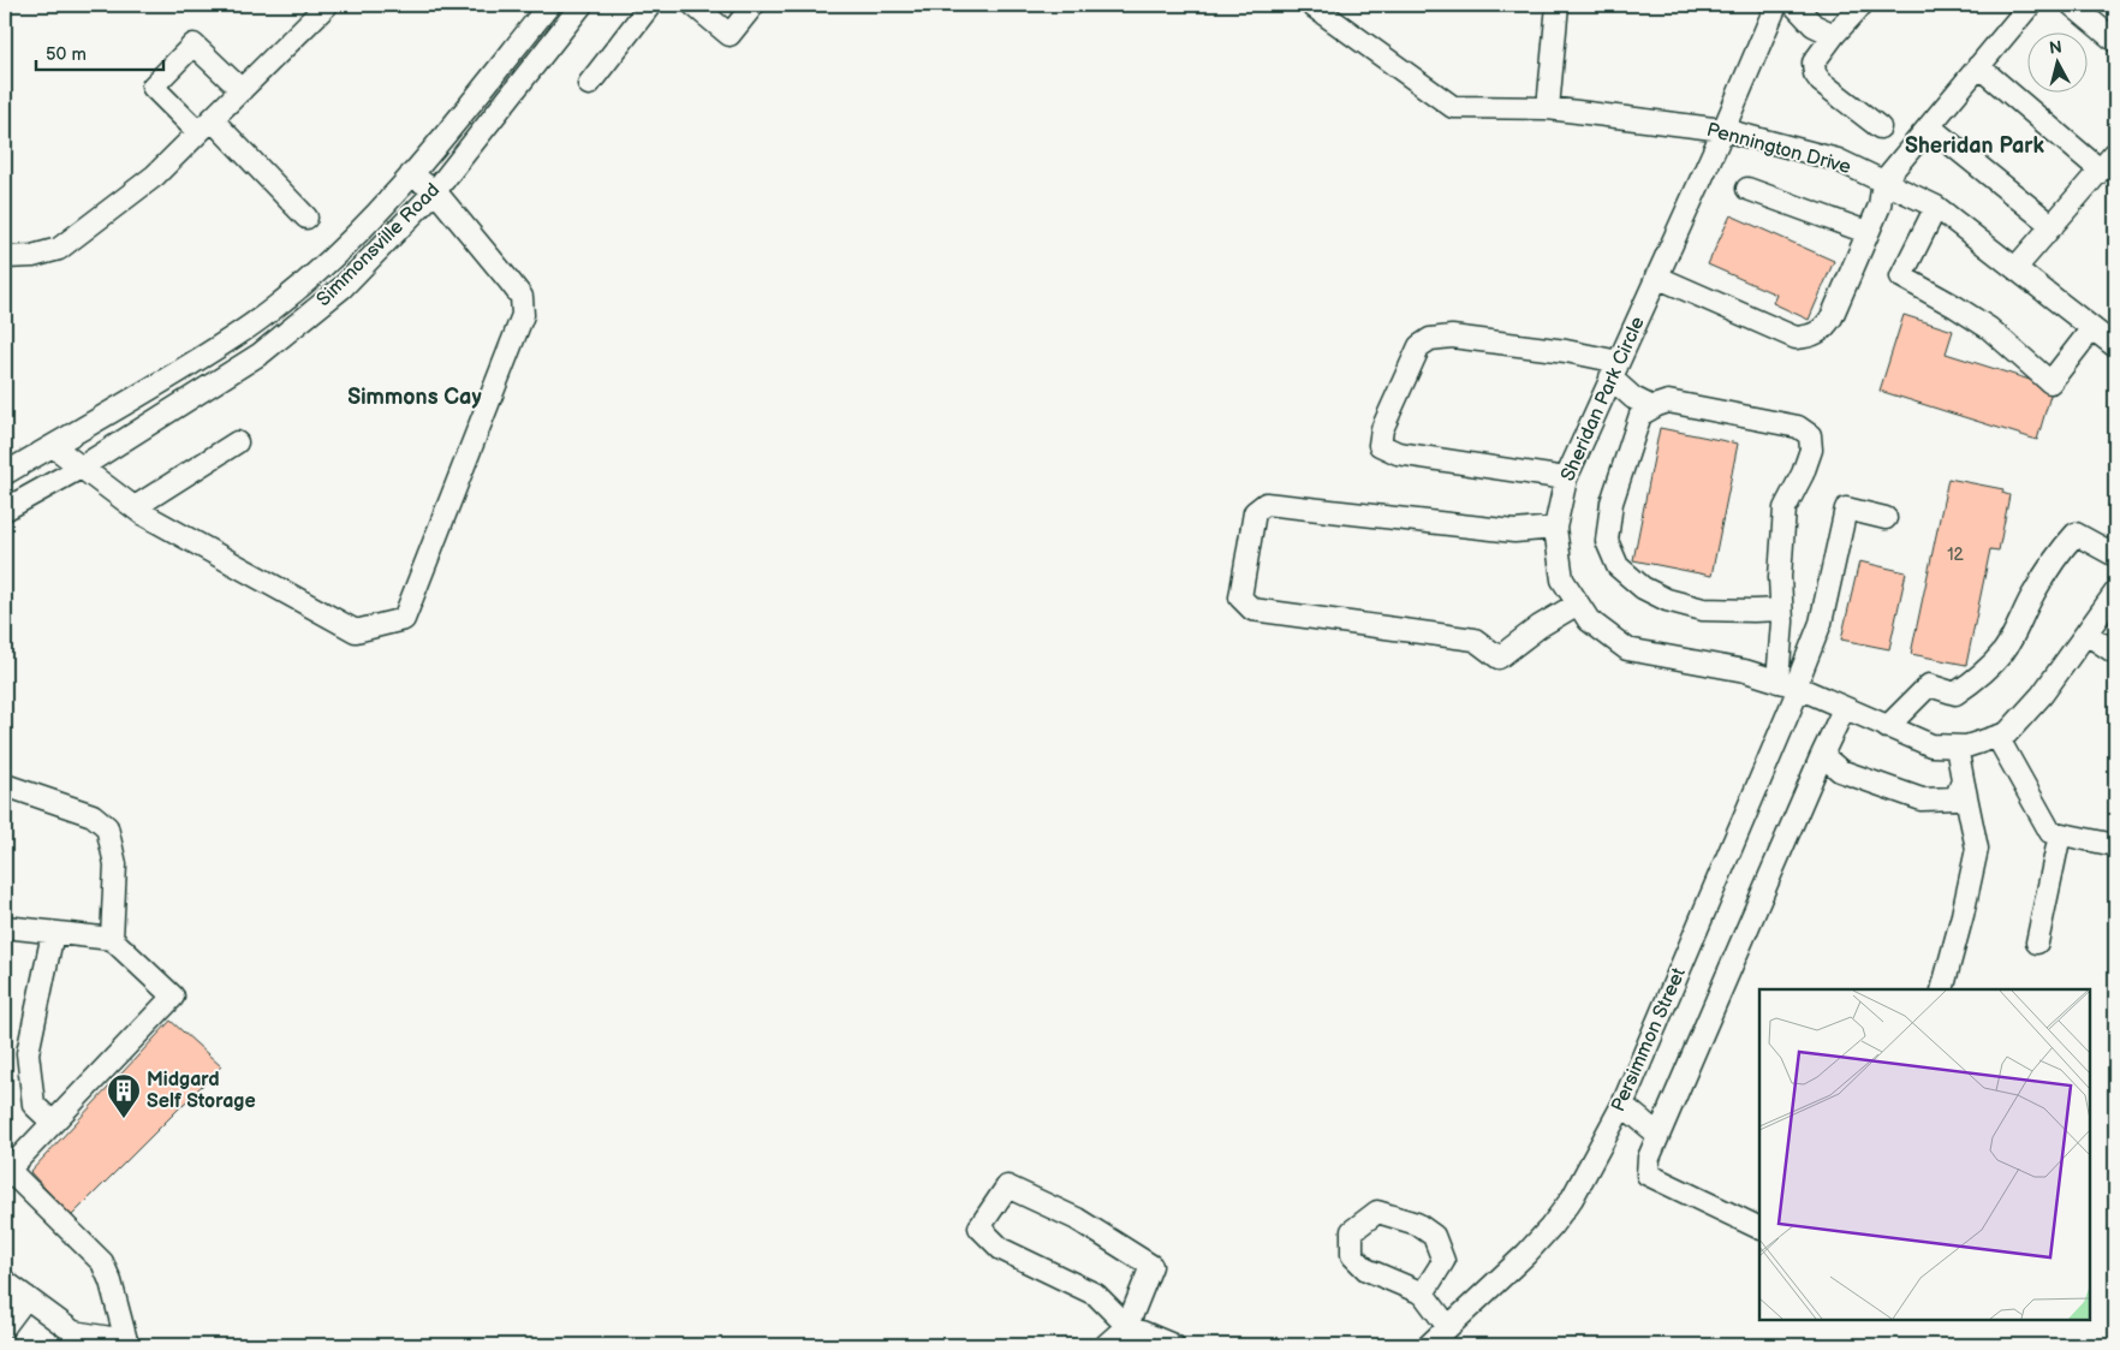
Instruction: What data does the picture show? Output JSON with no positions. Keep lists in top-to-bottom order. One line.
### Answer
{"streets":{"street":["Pennington Drive","Simmonsville Road","Sheridan Park Circle","Persimmon Street"]},"crossings":[["Pennington Drive","Sheridan Park Circle"],["Sheridan Park Circle","Persimmon Street"]],"districts":["Sheridan Park","Simmons Cay"],"places":{"building":["Midgard Self Storage"]},"house_numbers":["12"],"scale_bar":"50 m","north":"top"}
